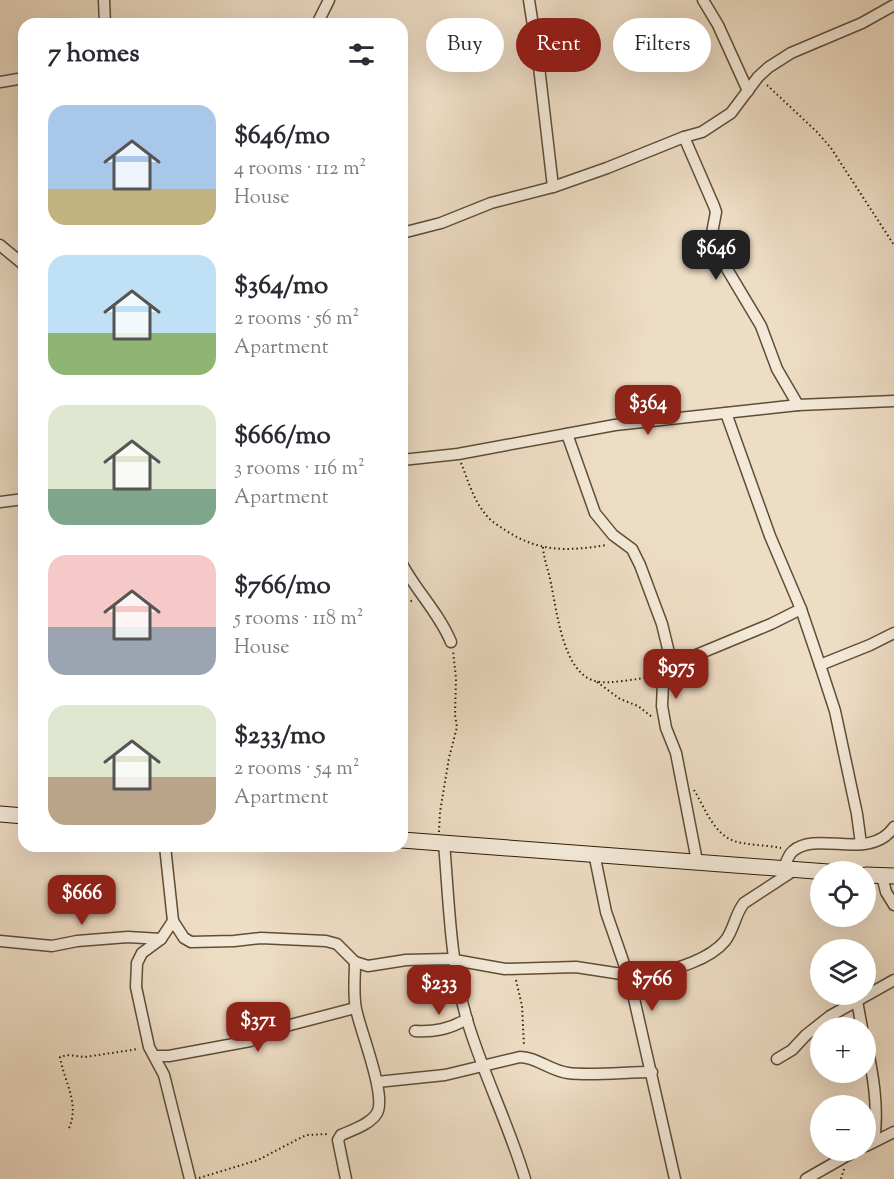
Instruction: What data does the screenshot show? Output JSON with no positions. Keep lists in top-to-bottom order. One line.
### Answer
{"page":{"chip":["Buy","Rent","Filters"],"heading":"7 homes","list":[{"name":"$646/mo","note":"4 rooms · 112 m² · House"},{"name":"$364/mo","note":"2 rooms · 56 m² · Apartment"},{"name":"$666/mo","note":"3 rooms · 116 m² · Apartment"},{"name":"$766/mo","note":"5 rooms · 118 m² · House"},{"name":"$233/mo","note":"2 rooms · 54 m² · Apartment"}],"price":["$646","$364","$975","$666","$766","$233","$371"],"map_buttons":["+","−"]}}
